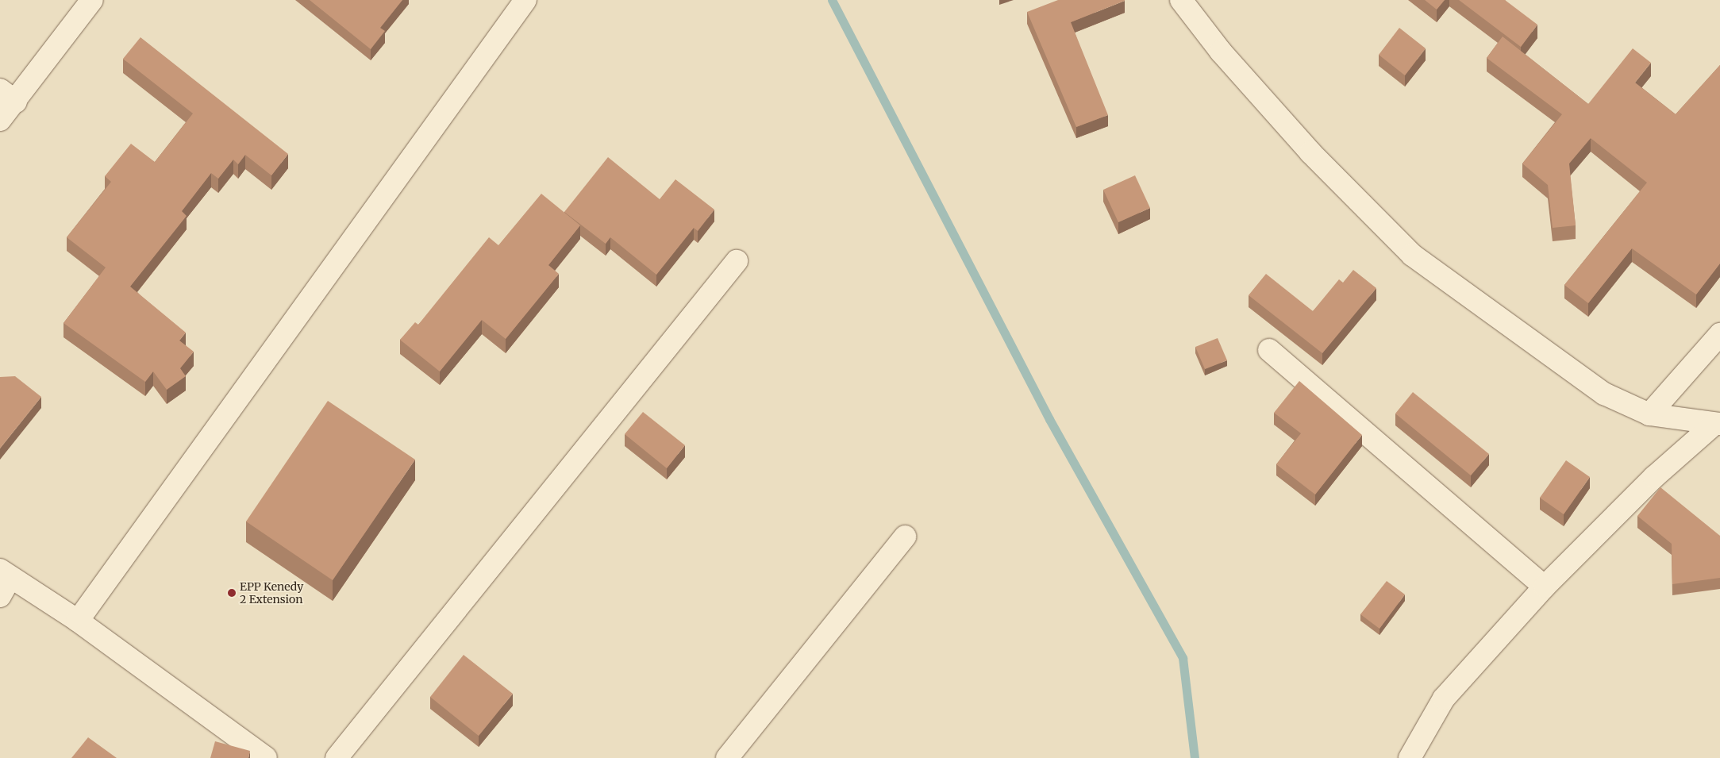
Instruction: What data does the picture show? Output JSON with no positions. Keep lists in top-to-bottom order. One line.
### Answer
{"places":["EPP Kenedy 2 Extension"]}
